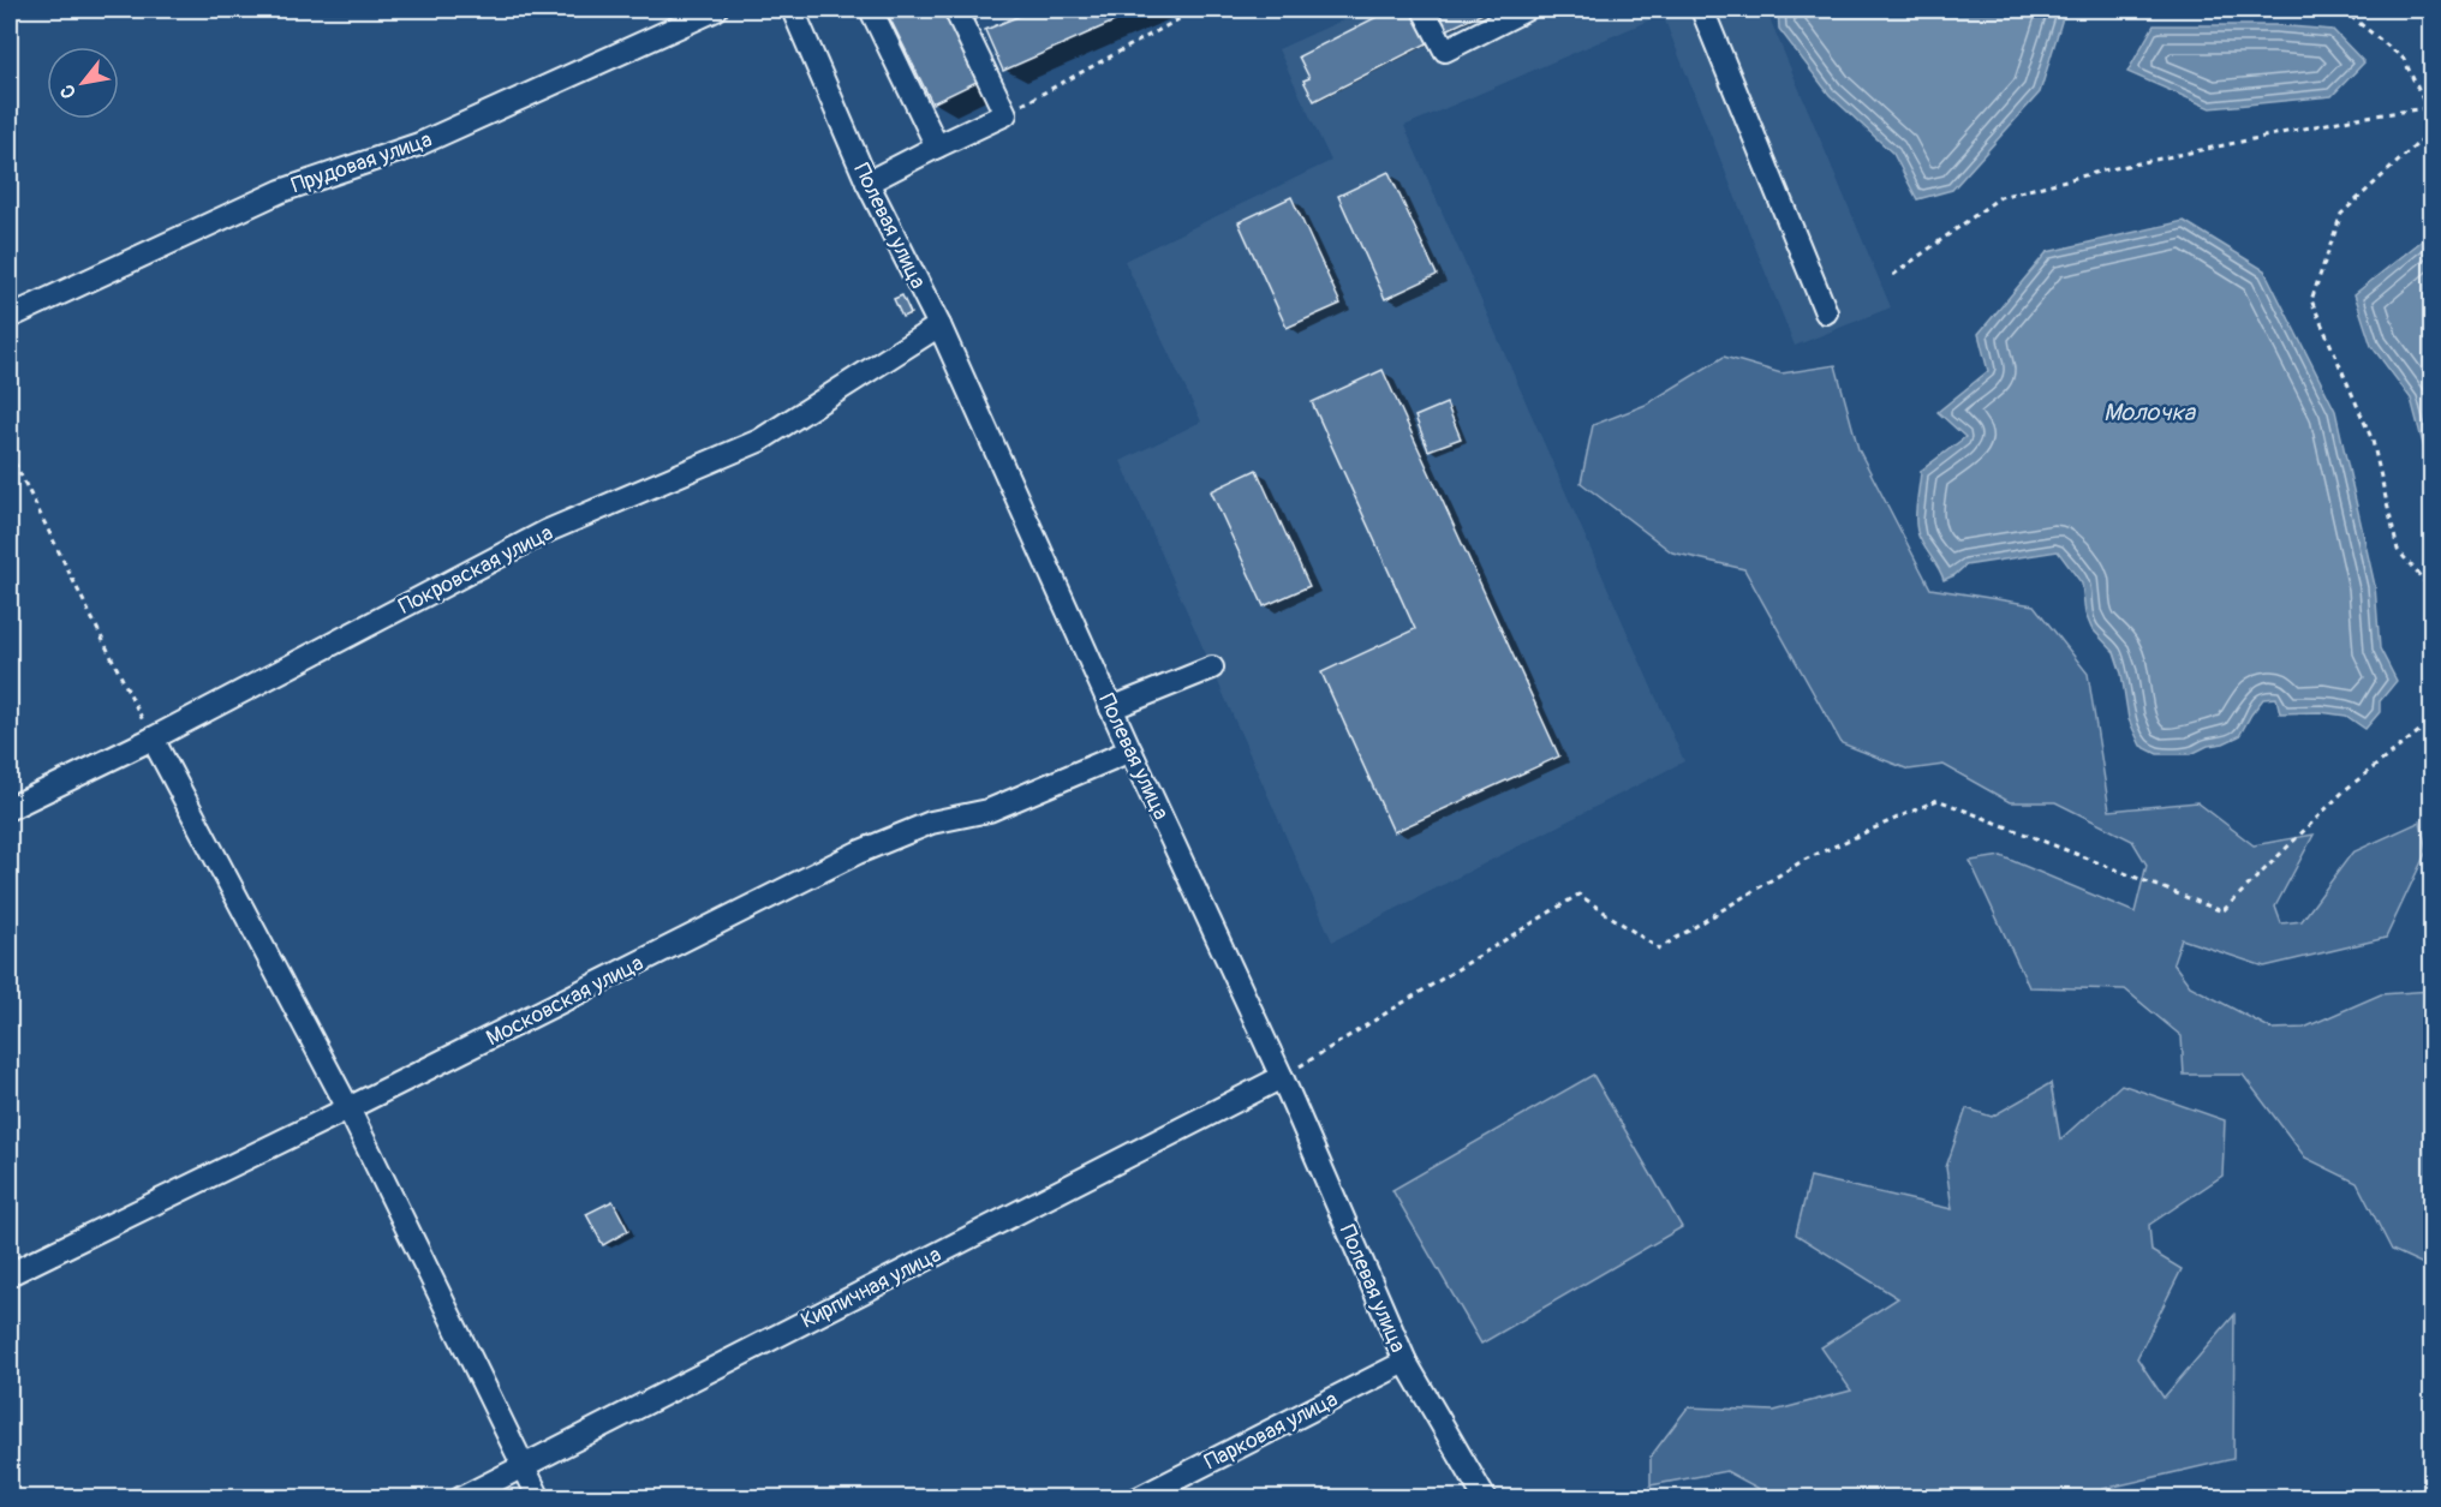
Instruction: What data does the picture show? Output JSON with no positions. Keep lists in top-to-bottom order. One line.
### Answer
{"streets":{"street":["Прудовая улица","Полевая улица","Покровская улица","Московская улица","Кирпичная улица","Парковая улица"]},"crossings":[["Полевая улица","Покровская улица"],["Полевая улица","Московская улица"],["Полевая улица","Кирпичная улица"],["Полевая улица","Парковая улица"]],"water":["Молочка"],"north":"bottom left"}
